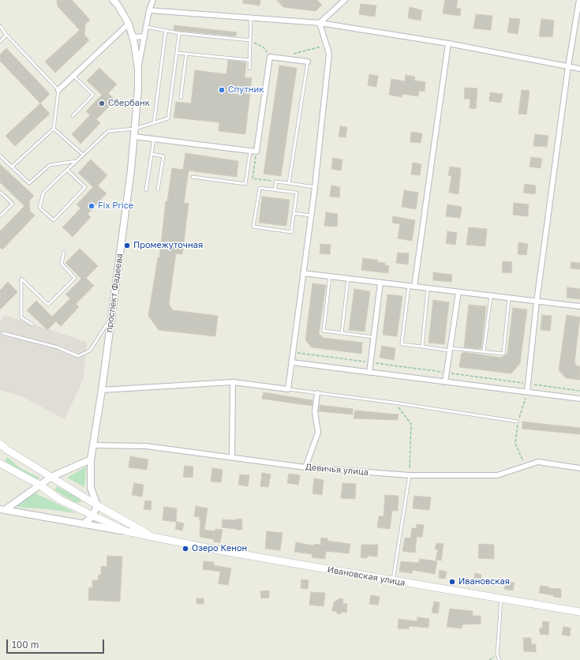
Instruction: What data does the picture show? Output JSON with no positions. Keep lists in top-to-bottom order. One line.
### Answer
{"streets":{"main road":["Ивановская улица"],"street":["проспект Фадеева","Девичья улица"]},"crossings":[["проспект Фадеева","Девичья улица"]],"places":["Спутник","Сбербанк","Fix Price","Промежуточная","Озеро Кенон","Ивановская"],"scale_bar":"100 m"}
